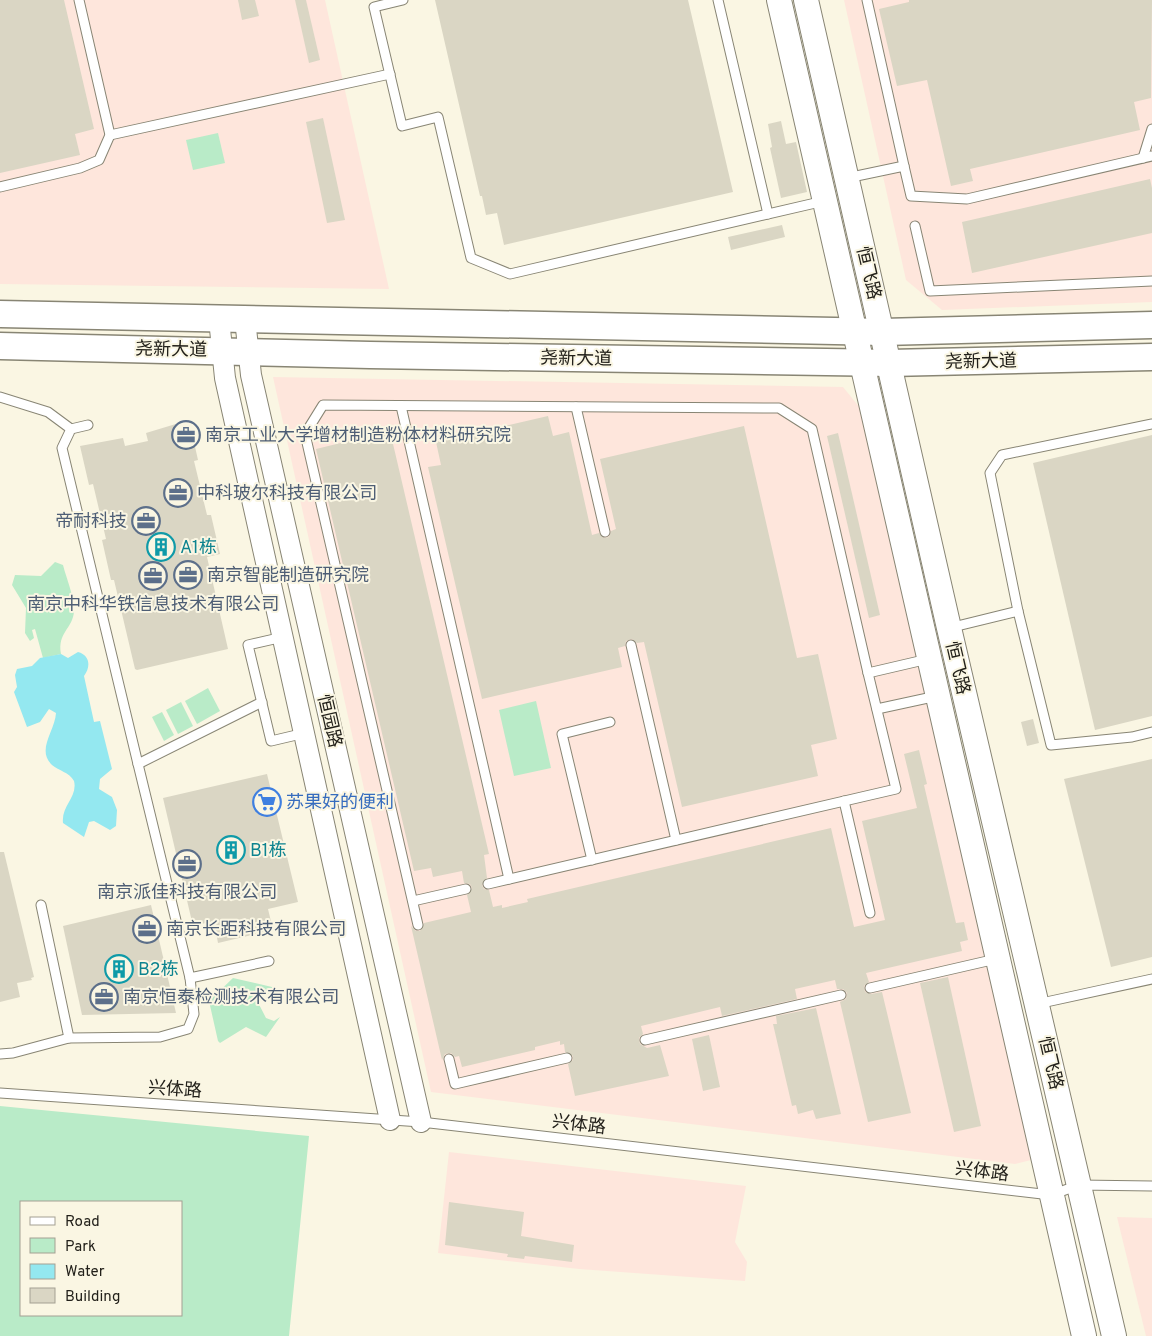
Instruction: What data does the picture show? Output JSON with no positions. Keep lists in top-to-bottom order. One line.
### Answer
{"streets":{"main road":["恒飞路","尧新大道"],"street":["恒园路"],"lane":["兴体路"]},"crossings":[["恒飞路","尧新大道"],["恒飞路","兴体路"],["尧新大道","恒园路"],["恒园路","兴体路"]],"places":{"office":["南京工业大学增材制造粉体材料研究院","中科玻尔科技有限公司","帝耐科技","南京智能制造研究院","南京中科华铁信息技术有限公司","南京派佳科技有限公司","南京长距科技有限公司","南京恒泰检测技术有限公司"],"building":["A1栋","B1栋","B2栋"],"supermarket":["苏果好的便利"]},"legend":["Road","Park","Water","Building"]}
